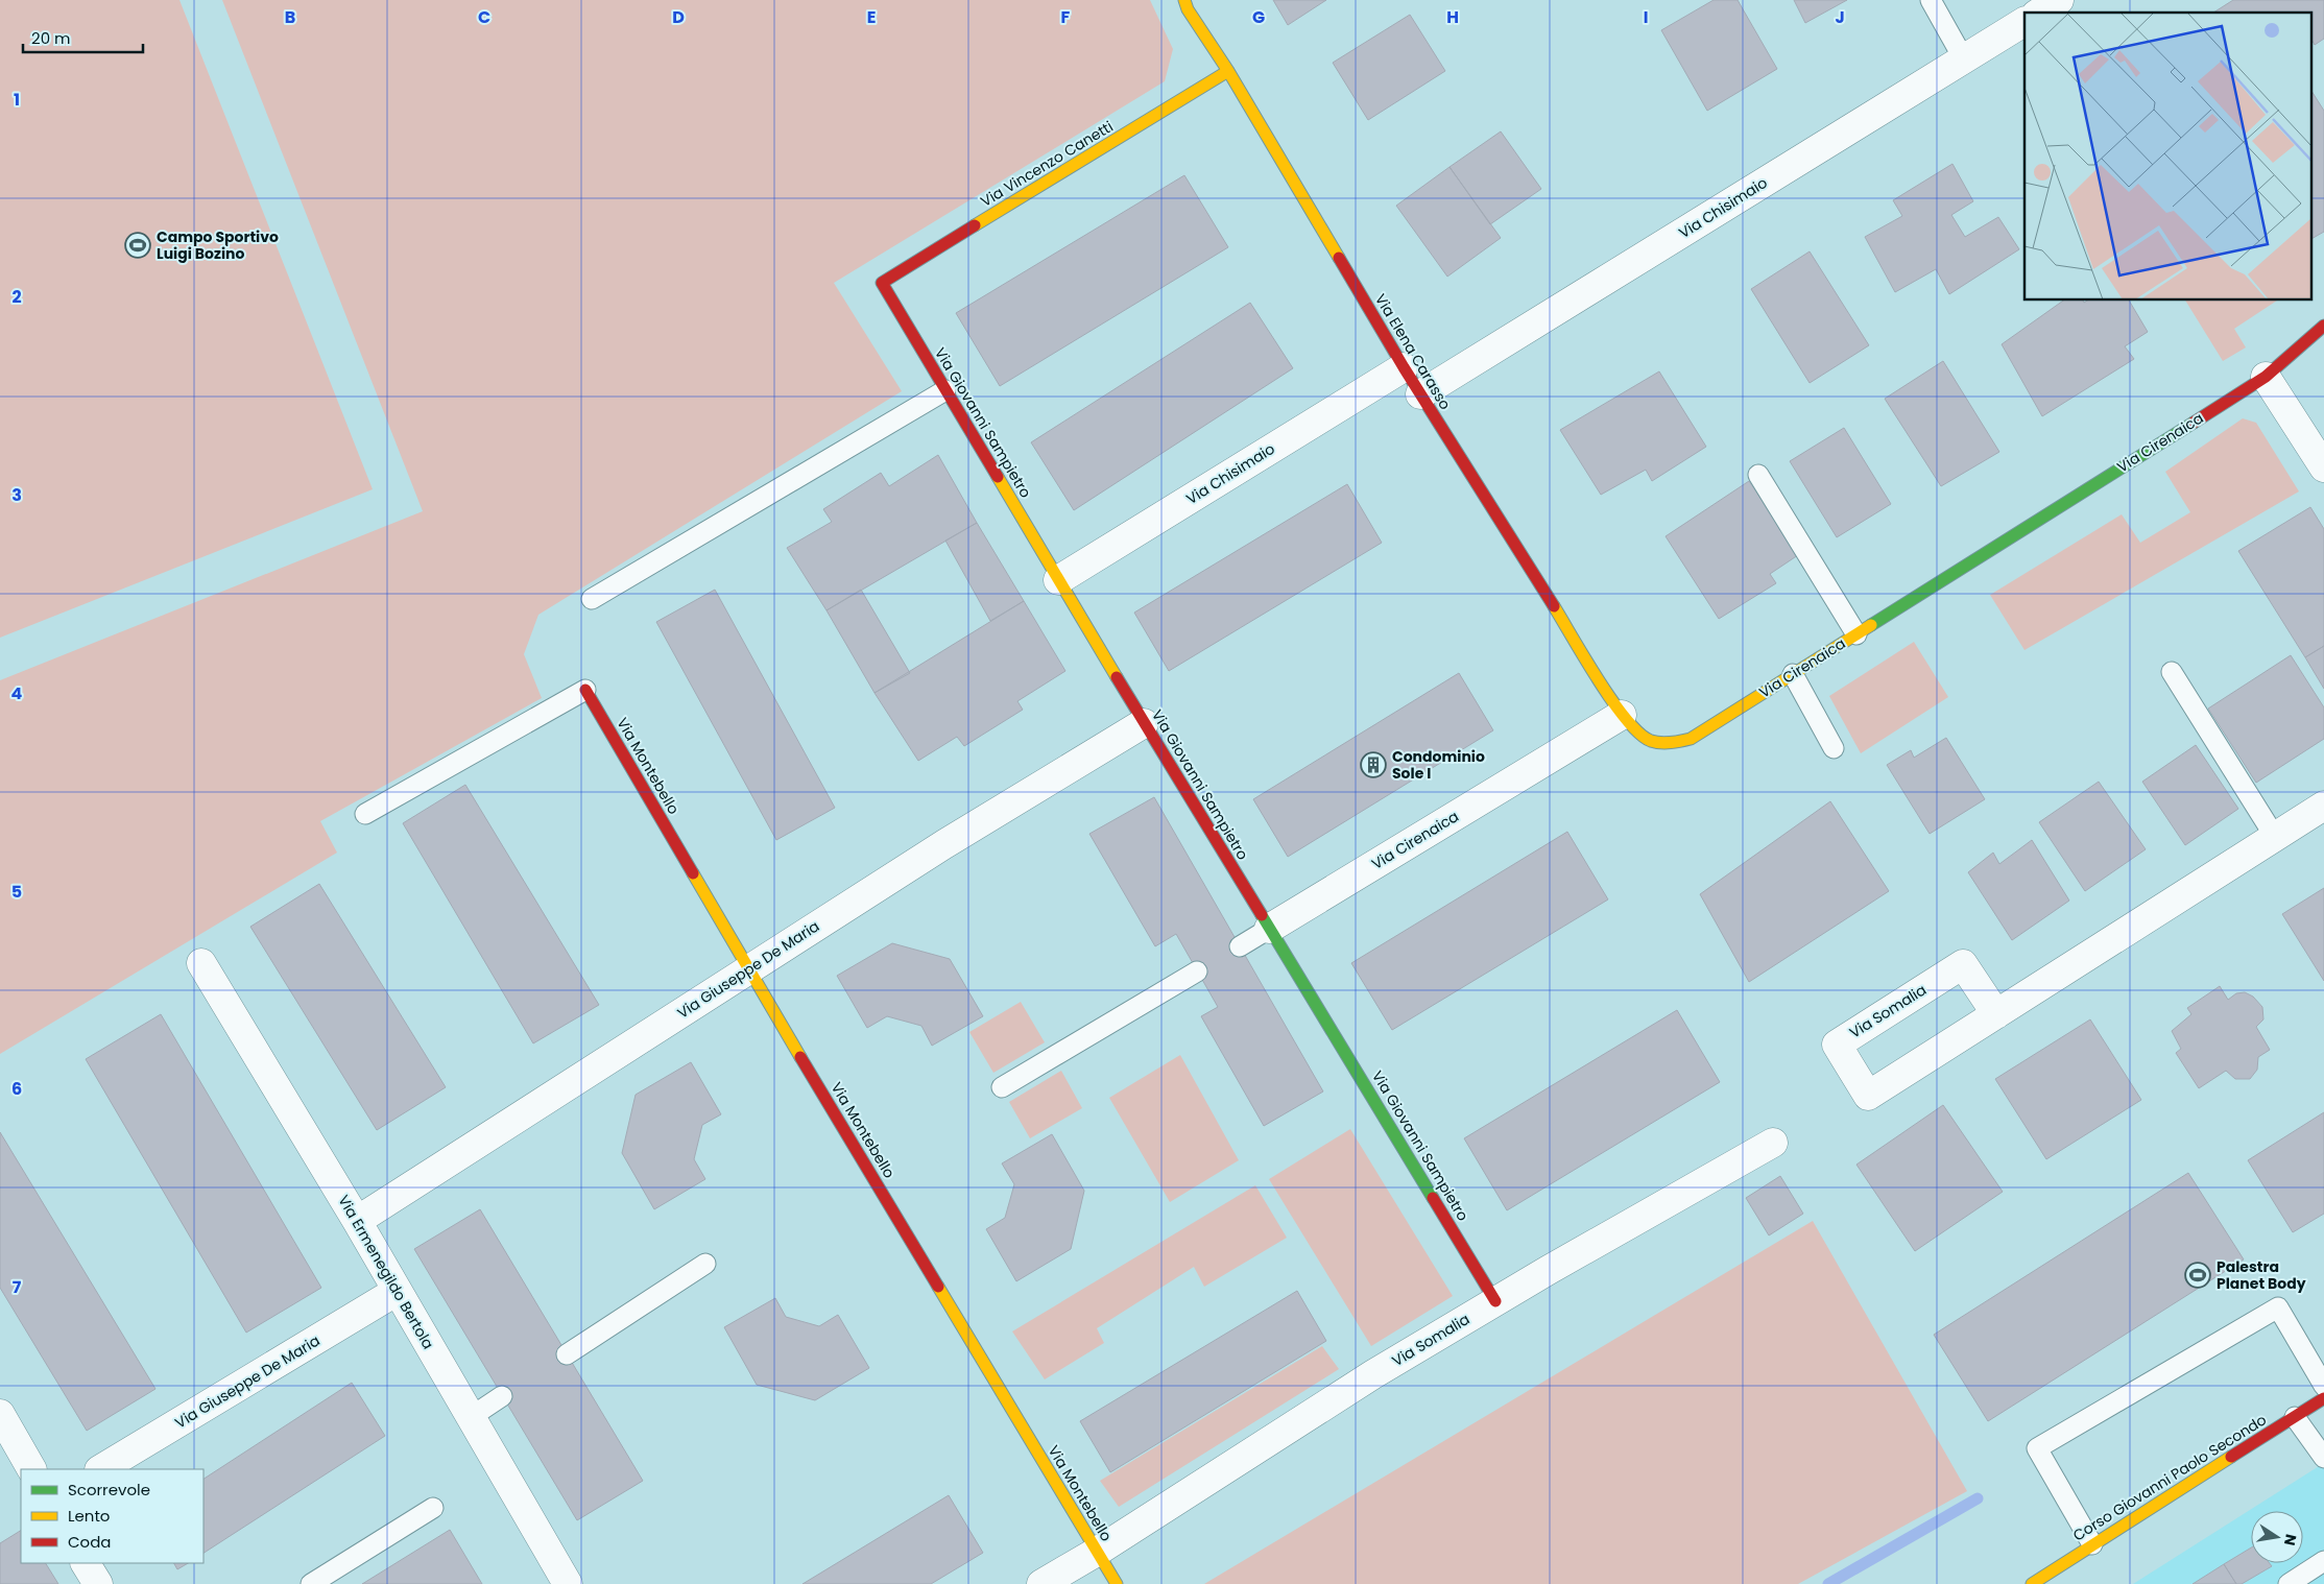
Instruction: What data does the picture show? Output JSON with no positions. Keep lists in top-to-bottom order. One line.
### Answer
{"streets":{"street":["Via Vincenzo Canetti","Via Chisimaio","Via Elena Carasso","Via Giovanni Sampietro","Via Cirenaica","Via Montebello","Via Giuseppe De Maria","Via Somalia","Via Ermenegildo Bertola","Corso Giovanni Paolo Secondo"]},"crossings":[["Via Vincenzo Canetti","Via Elena Carasso"],["Via Vincenzo Canetti","Via Giovanni Sampietro"],["Via Chisimaio","Via Elena Carasso"],["Via Chisimaio","Via Giovanni Sampietro"],["Via Elena Carasso","Via Cirenaica"],["Via Giovanni Sampietro","Via Cirenaica"],["Via Giovanni Sampietro","Via Giuseppe De Maria"],["Via Giovanni Sampietro","Via Somalia"],["Via Montebello","Via Giuseppe De Maria"],["Via Montebello","Via Somalia"],["Via Giuseppe De Maria","Via Ermenegildo Bertola"]],"places":{"sports":["Campo Sportivo Luigi Bozino","Palestra Planet Body"],"building":["Condominio Sole I"]},"legend":["Scorrevole","Lento","Coda"],"scale_bar":"20 m","north":"right","grid":{"columns":["B","C","D","E","F","G","H","I","J"],"rows":["1","2","3","4","5","6","7"]}}
